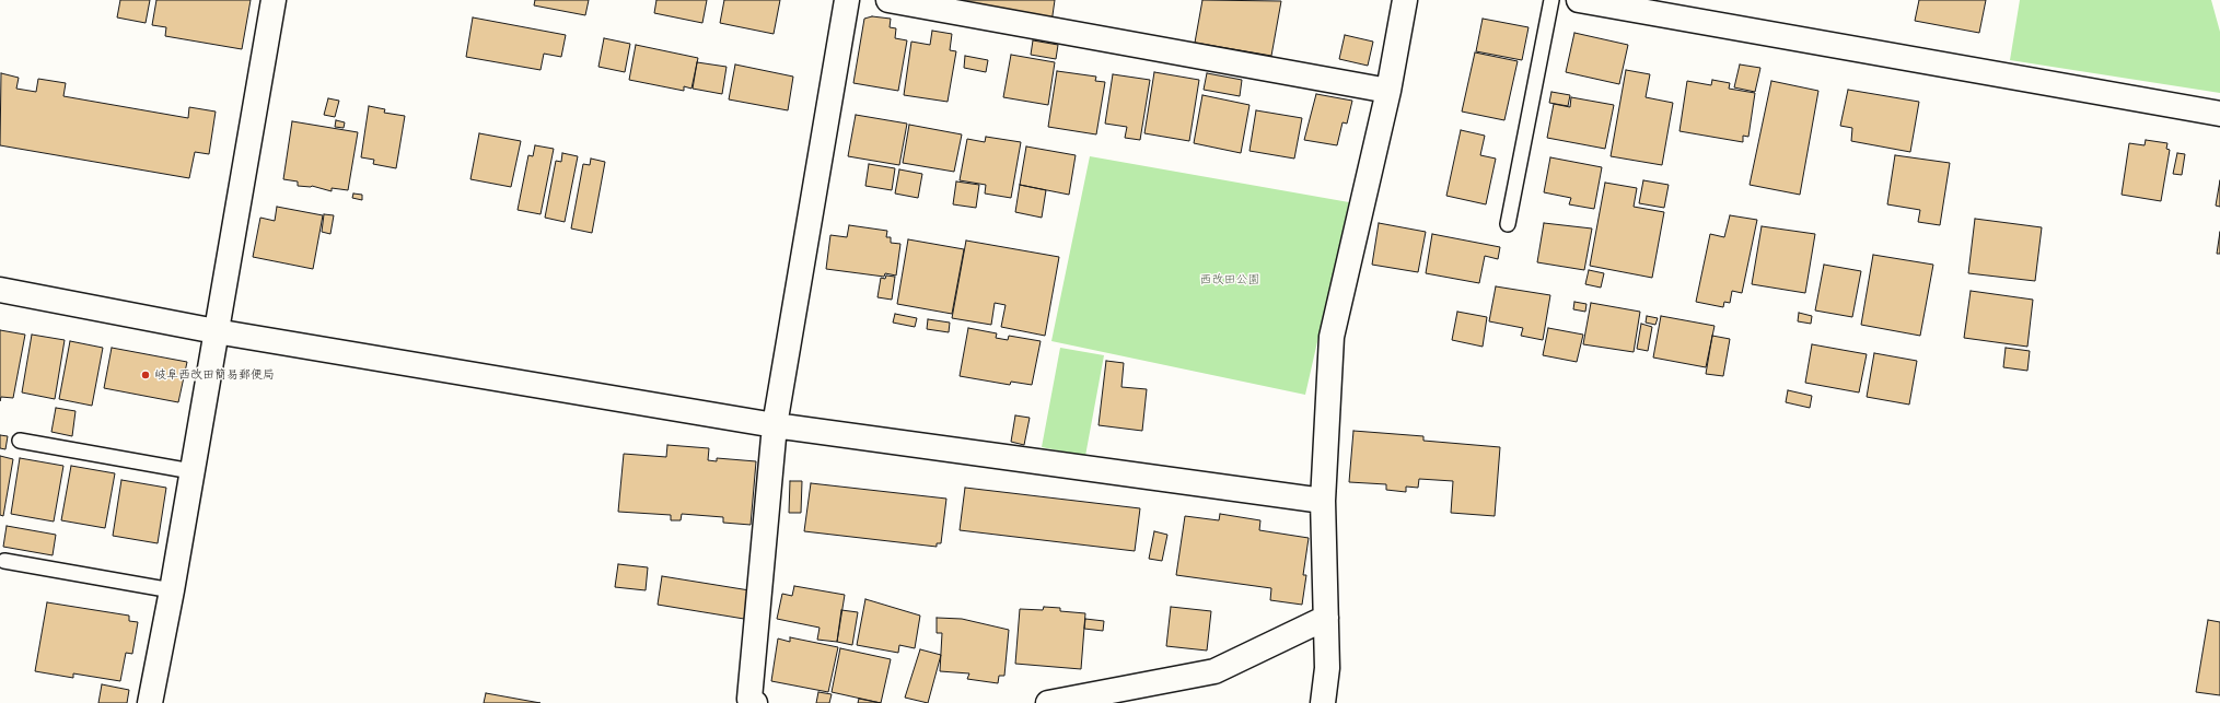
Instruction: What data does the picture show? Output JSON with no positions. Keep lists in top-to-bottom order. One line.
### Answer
{"parks":["西改田公園"],"places":["岐阜西改田簡易郵便局"]}
